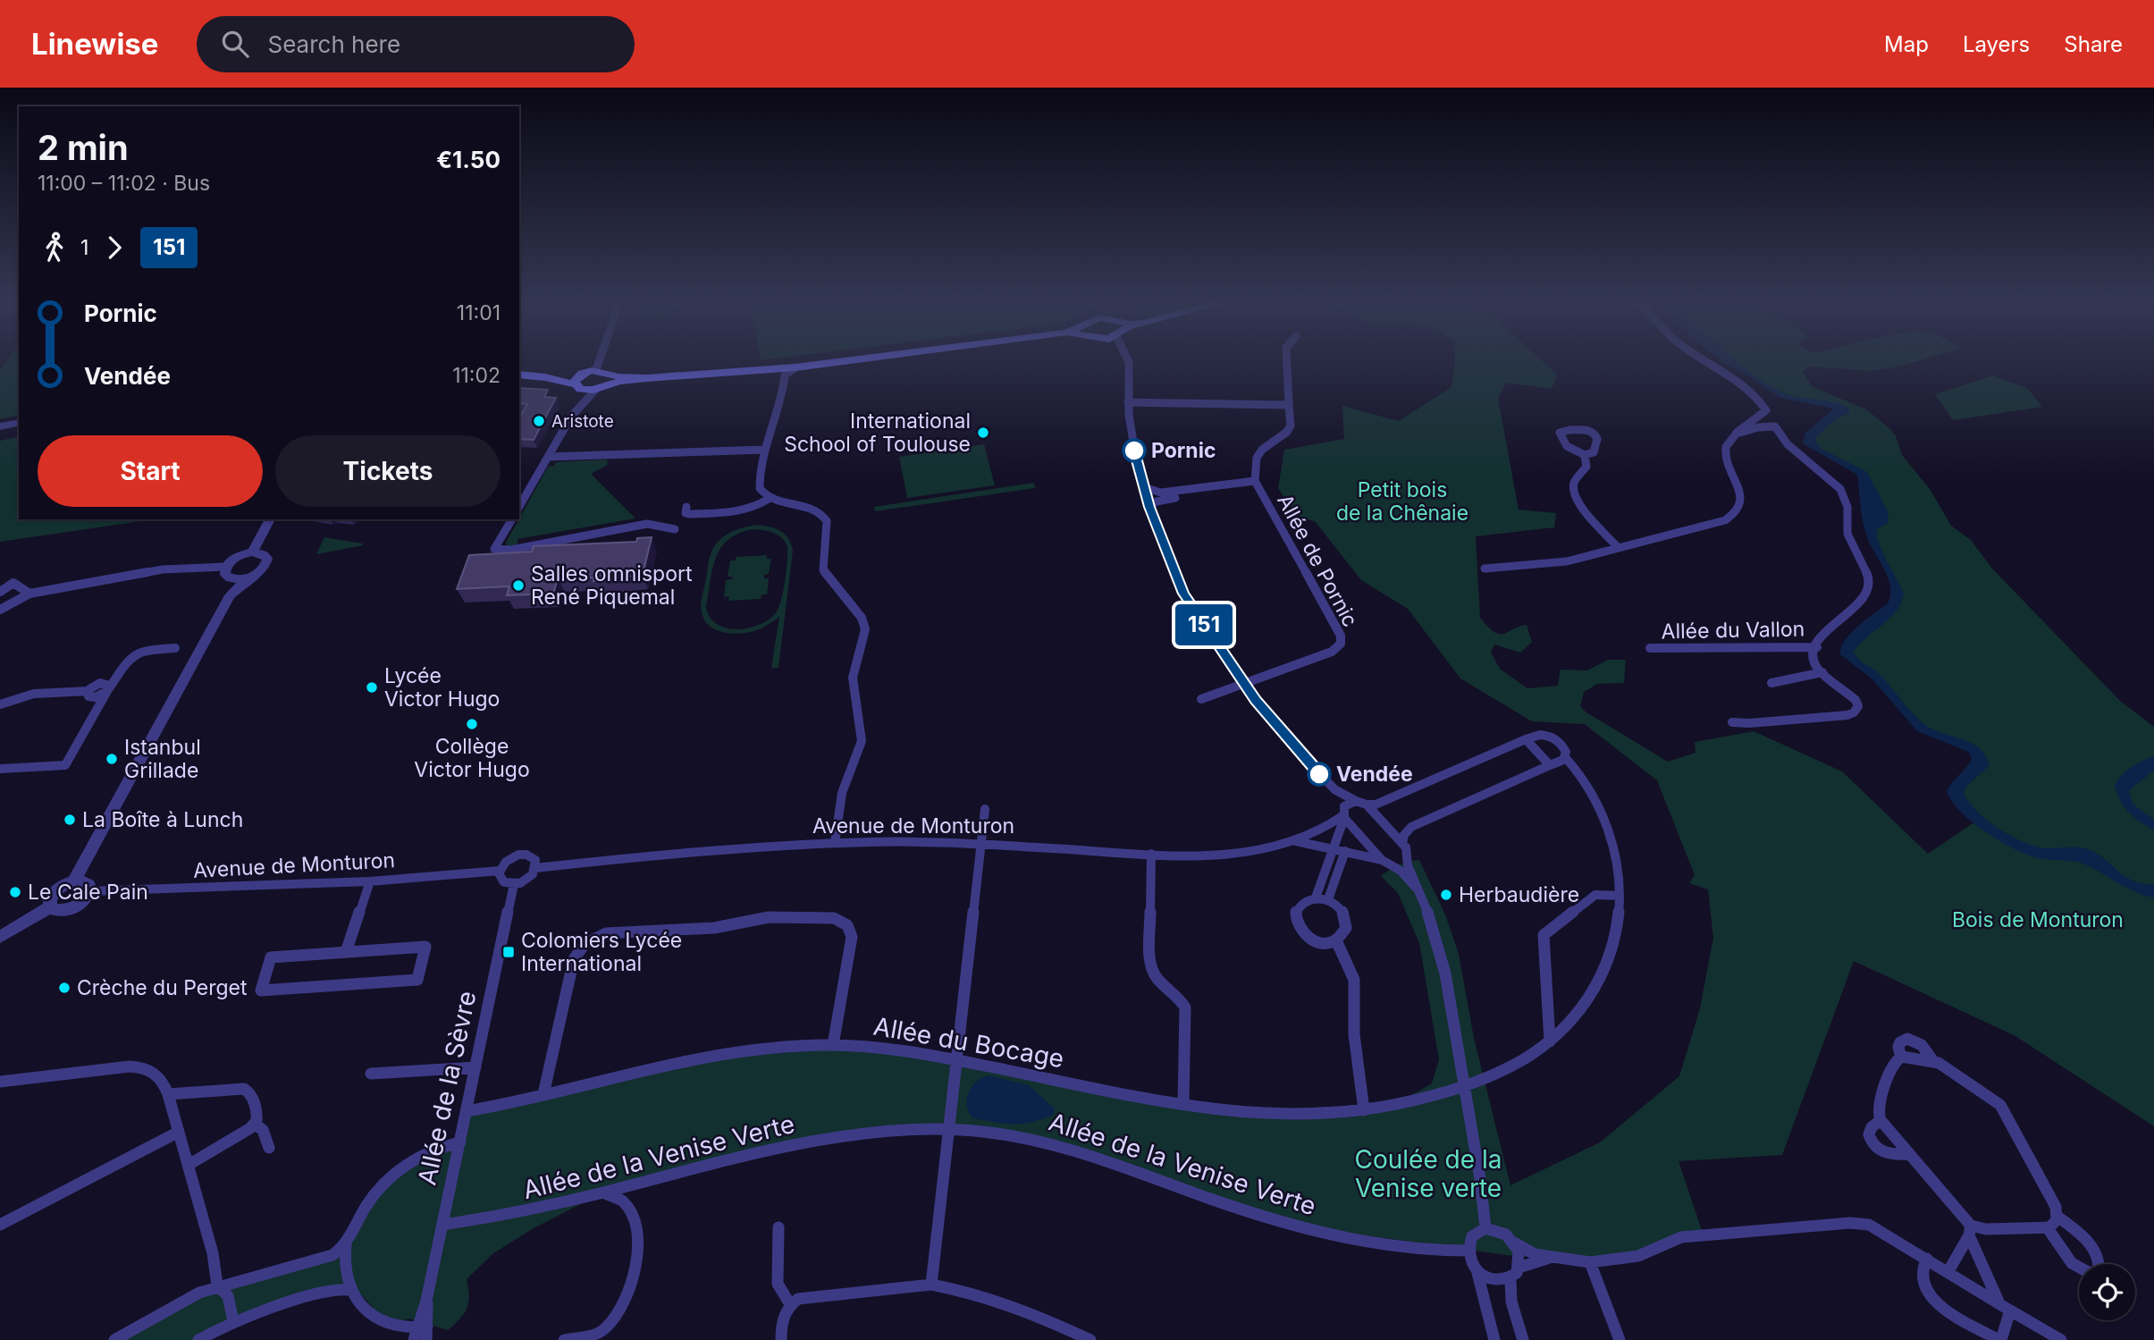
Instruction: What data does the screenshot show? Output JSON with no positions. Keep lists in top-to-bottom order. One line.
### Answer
{"streets":{"street":["Allée de Pornic","Allée du Vallon","Avenue de Monturon","Allée du Bocage","Allée de la Sèvre","Allée de la Venise Verte"]},"crossings":[["Avenue de Monturon","Allée de la Sèvre"],["Allée du Bocage","Allée de la Sèvre"],["Allée de la Sèvre","Allée de la Venise Verte"]],"parks":["Petit bois de la Chênaie","Bois de Monturon","Coulée de la Venise verte"],"places":{"other":["Aristote","International School of Toulouse","Pornic","Salles omnisport René Piquemal","Lycée Victor Hugo","Collège Victor Hugo","Istanbul Grillade","Vendée","La Boîte à Lunch","Le Cale Pain","Herbaudière","Crèche du Perget"],"transit":["Colomiers Lycée International"]},"lines":["bus line 151"],"page":{"header":"Linewise","search":"Search here","nav":["Map","Layers","Share"],"on_map":"151","heading":["2 min","11:00 – 11:02 · Bus","€1.50"],"legs":["1","151"],"list":[{"name":"Pornic","value":"11:01"},{"name":"Vendée","value":"11:02"}],"buttons":["Start","Tickets"]}}
